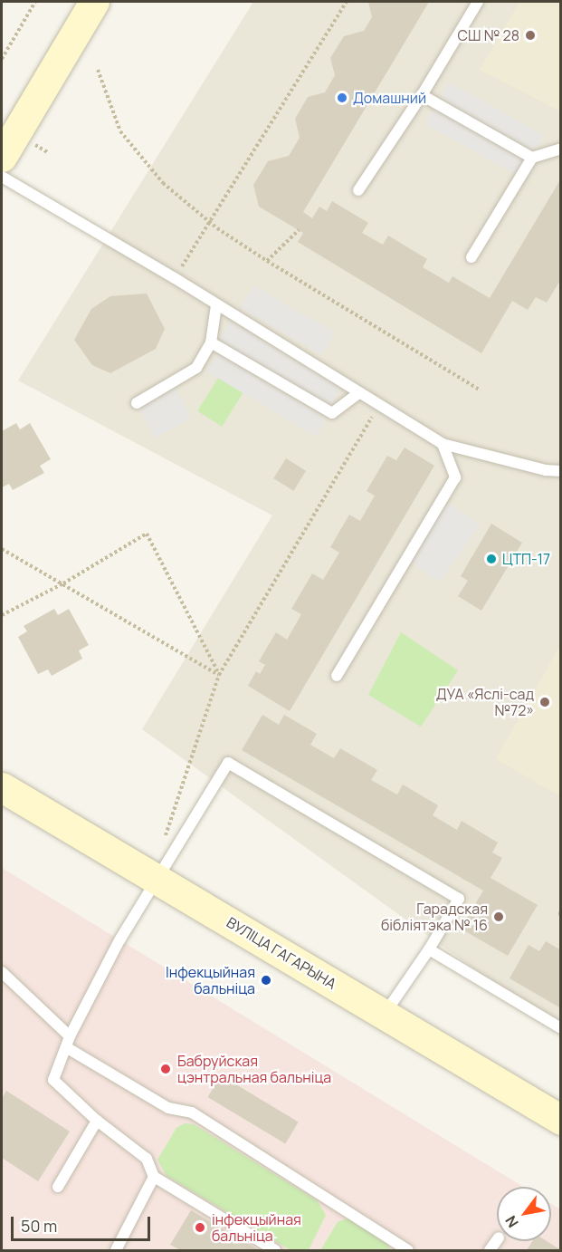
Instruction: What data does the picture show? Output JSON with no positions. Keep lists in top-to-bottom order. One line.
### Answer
{"streets":{"main road":["ВУЛІЦА ГАГАРЫНА"]},"places":["СШ № 28","Домашний","ЦТП-17","ДУА «Яслі-сад №72»","Гарадская бібліятэка № 16","Інфекцыйная бальніца","Бабруйская цэнтральная бальніца","інфекцыйная бальніца"],"scale_bar":"50 m","north":"bottom left"}
